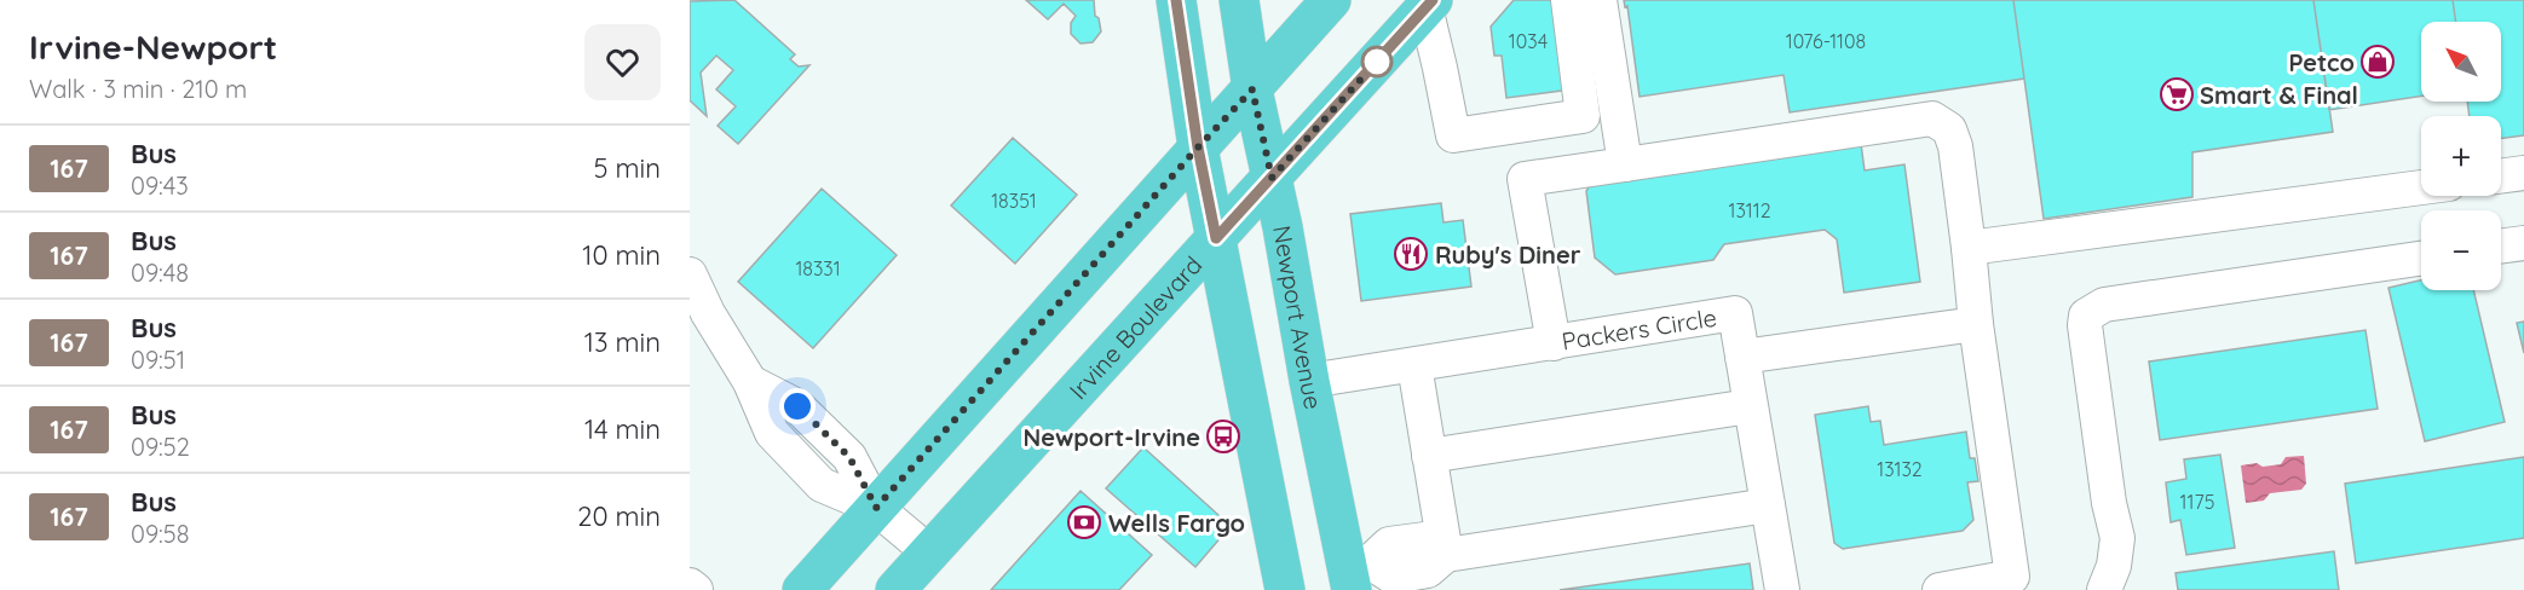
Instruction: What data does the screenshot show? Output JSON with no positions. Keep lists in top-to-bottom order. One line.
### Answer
{"streets":{"main road":["Newport Avenue","Irvine Boulevard"],"street":["Packers Circle"]},"crossings":[["Newport Avenue","Irvine Boulevard"],["Newport Avenue","Packers Circle"]],"places":{"shop":["Petco"],"supermarket":["Smart & Final"],"restaurant":["Ruby's Diner"],"bus stop":["Newport-Irvine"],"bank":["Wells Fargo"]},"lines":["bus line 167"],"house_numbers":["1034","1076-1108","18351","13112","18331","13132","1175"],"north":"top left","page":{"heading":["Irvine-Newport","Walk · 3 min · 210 m"],"map_buttons":["+","−"],"list":[{"mark":"167","name":"Bus","note":"09:43","value":"5 min"},{"mark":"167","name":"Bus","note":"09:48","value":"10 min"},{"mark":"167","name":"Bus","note":"09:51","value":"13 min"},{"mark":"167","name":"Bus","note":"09:52","value":"14 min"},{"mark":"167","name":"Bus","note":"09:58","value":"20 min"}]}}
